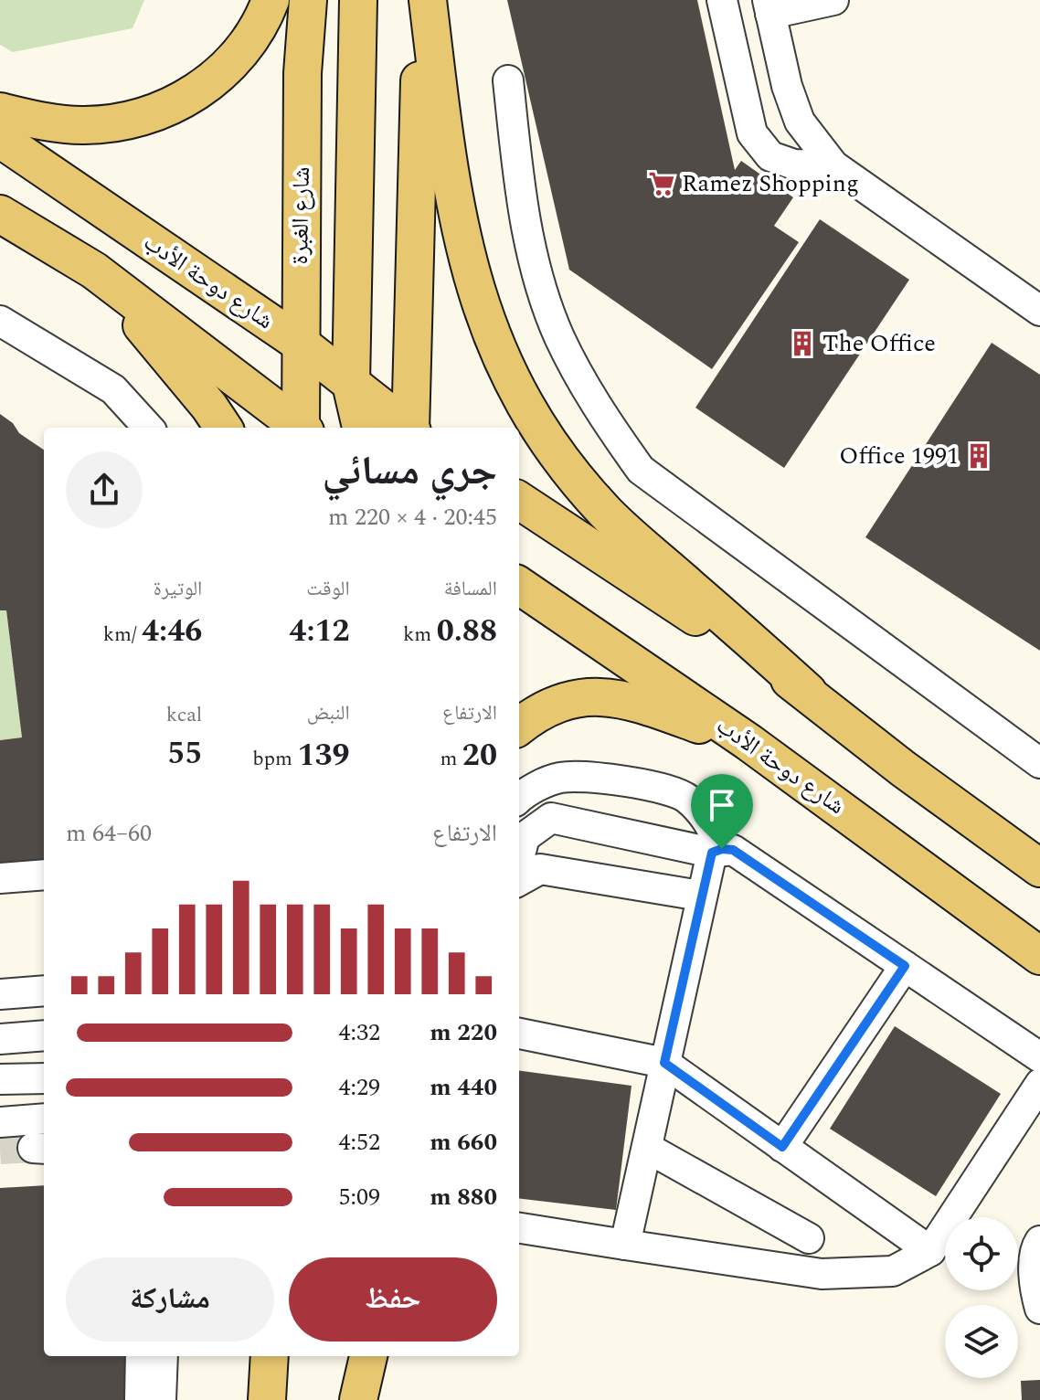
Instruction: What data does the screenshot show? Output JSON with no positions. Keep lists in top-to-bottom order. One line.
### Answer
{"streets":{"main road":["شارع الغبرة","شارع دوحة الأدب"]},"crossings":[["شارع الغبرة","شارع دوحة الأدب"]],"places":{"supermarket":["Ramez Shopping"],"building":["The Office","Office 1991"]},"page":{"heading":["جري مسائي","20:45 · 4 × 220 m"],"stats":[["المسافة","0.88 km"],["الوقت","4:12"],["الوتيرة","4:46 /km"],["الارتفاع","20 m"],["النبض","139 bpm"],["kcal","55"]],"chart":["الارتفاع","60–64 m"],"list":[{"name":"220 m","note":"4:32"},{"name":"440 m","note":"4:29"},{"name":"660 m","note":"4:52"},{"name":"880 m","note":"5:09"}],"buttons":["حفظ","مشاركة"]}}
